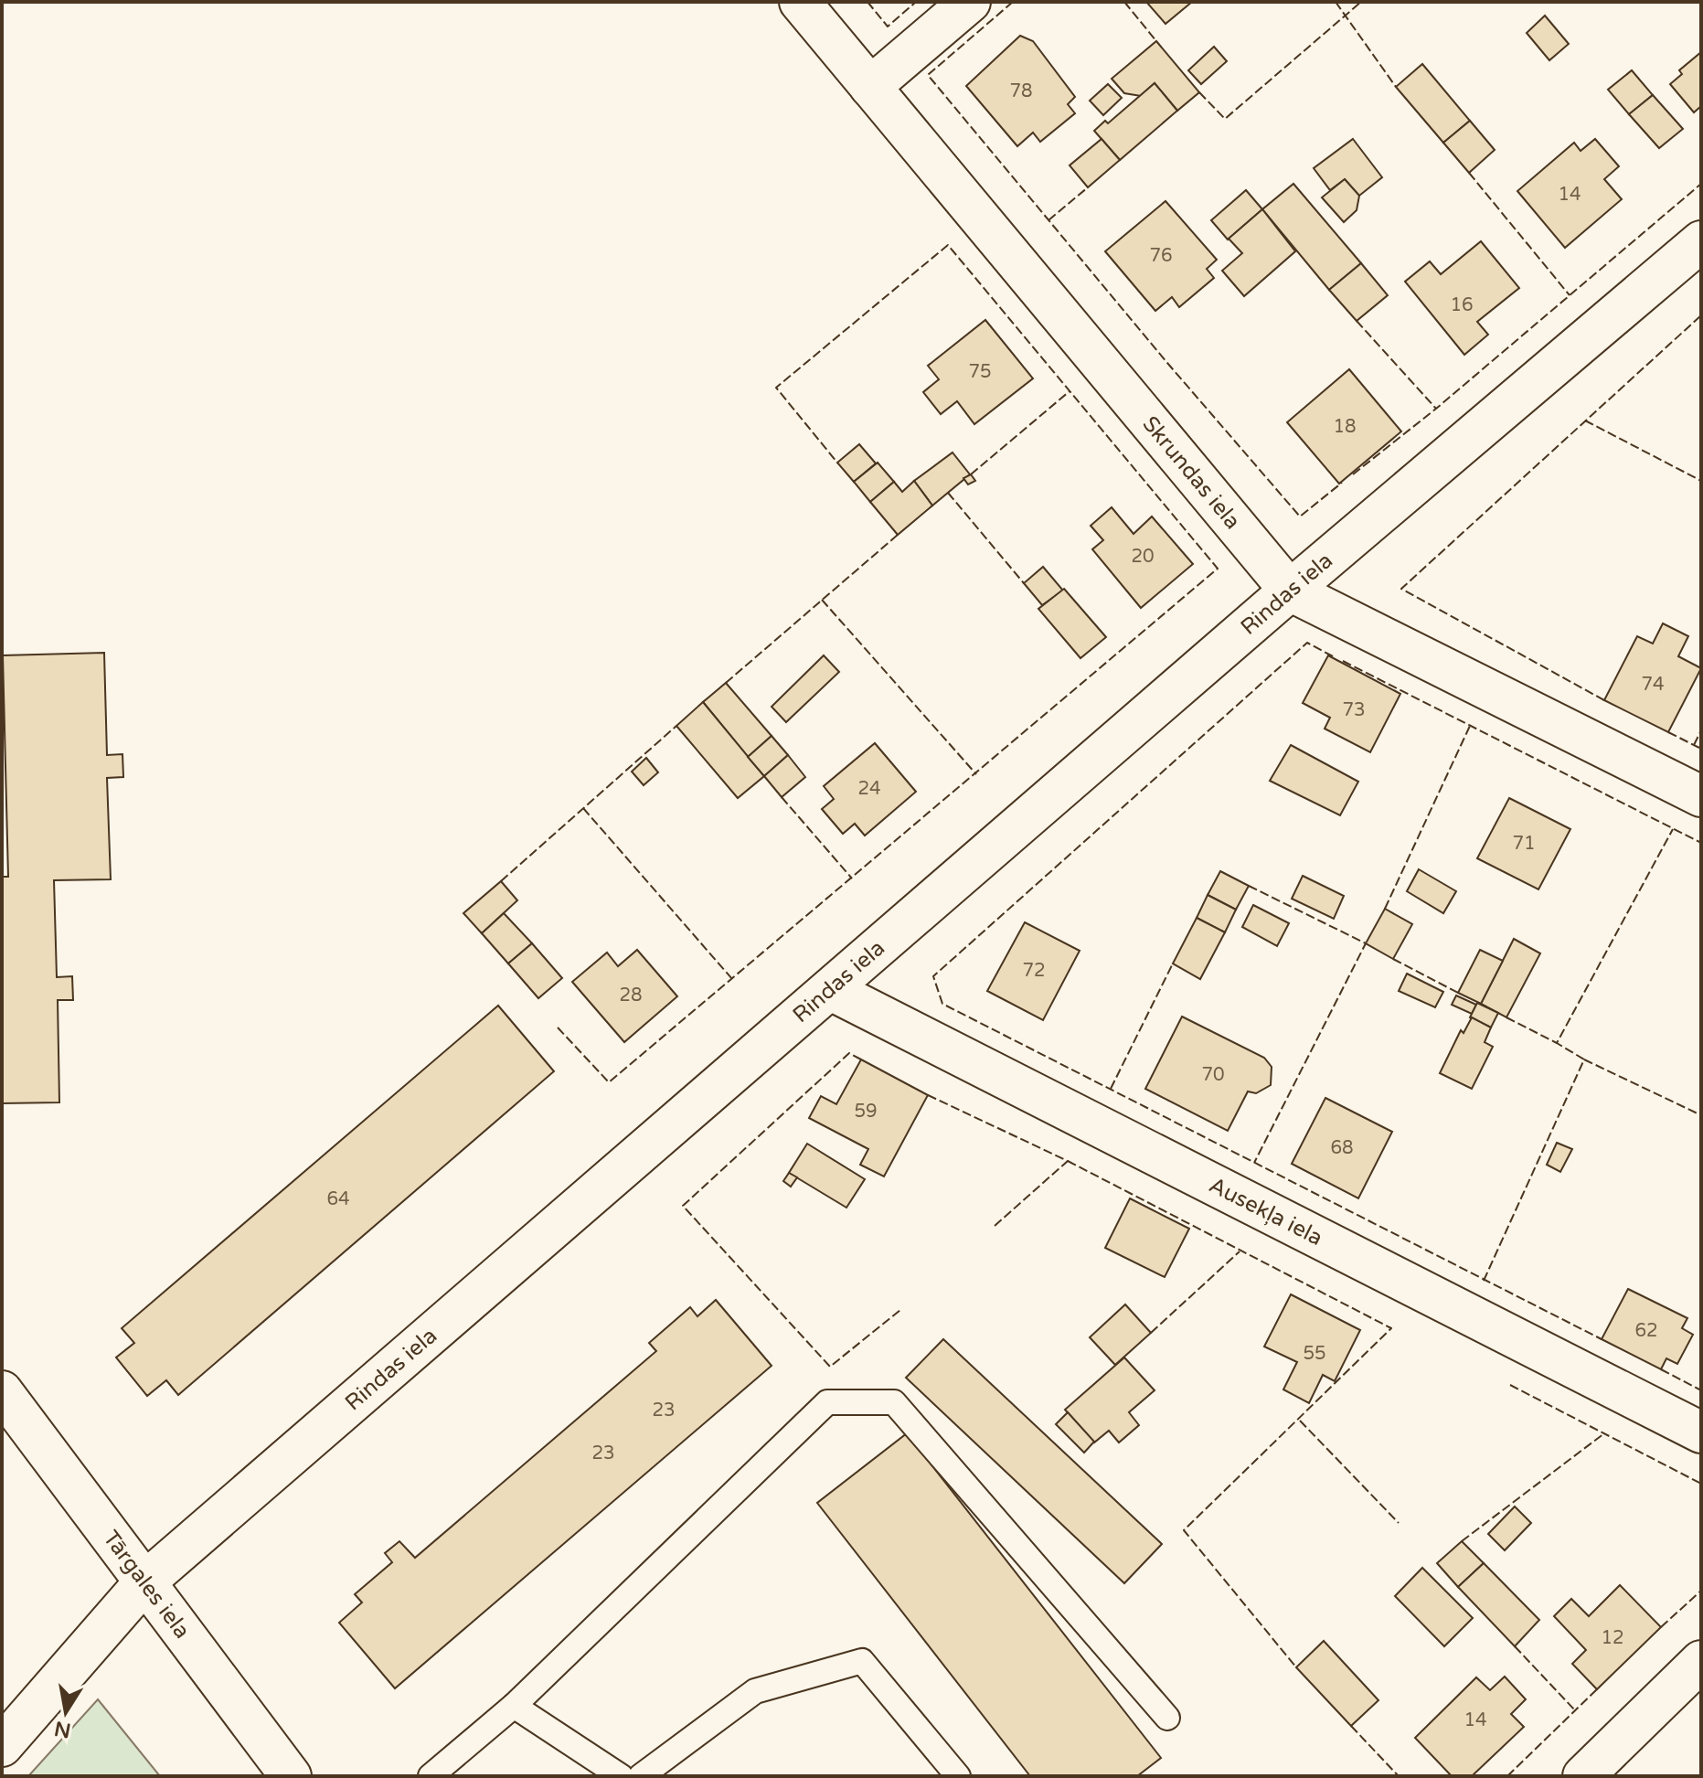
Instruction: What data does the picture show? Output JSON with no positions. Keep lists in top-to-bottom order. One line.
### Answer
{"streets":{"street":["Skrundas iela","Rindas iela","Ausekļa iela","Tārgales iela"]},"crossings":[["Skrundas iela","Rindas iela"],["Rindas iela","Ausekļa iela"],["Rindas iela","Tārgales iela"]],"house_numbers":["78","14","76","16","75","18","20","74","73","24","71","72","28","70","59","68","64","62","55","23","23","12","14"],"north":"bottom"}
